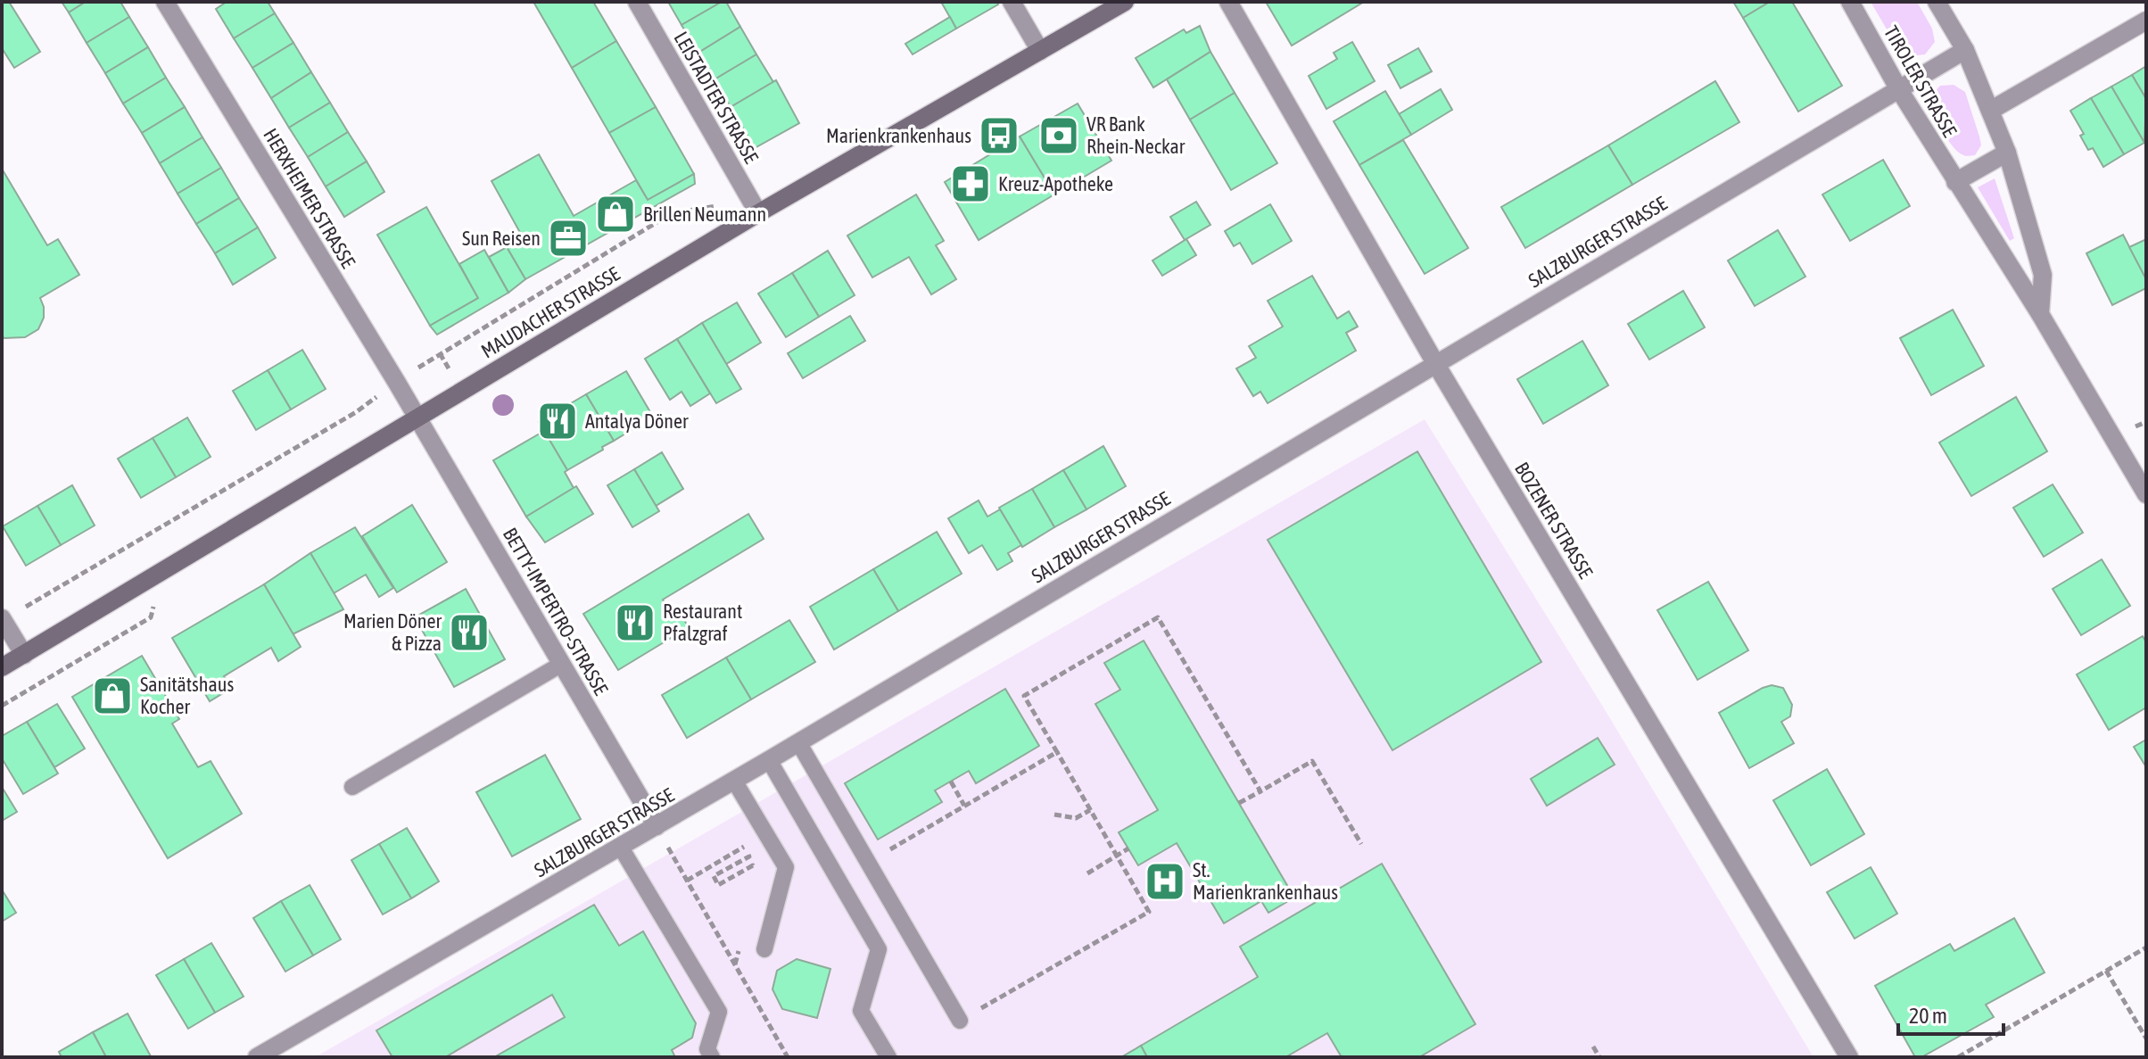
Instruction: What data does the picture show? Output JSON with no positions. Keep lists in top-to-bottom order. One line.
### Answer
{"streets":{"main road":["MAUDACHER STRASSE"],"street":["TIROLER STRASSE","LEISTADTER STRASSE","HERXHEIMER STRASSE","SALZBURGER STRASSE","BOZENER STRASSE","BETTY-IMPERTRO-STRASSE"]},"crossings":[["TIROLER STRASSE","SALZBURGER STRASSE"],["LEISTADTER STRASSE","MAUDACHER STRASSE"],["HERXHEIMER STRASSE","MAUDACHER STRASSE"],["HERXHEIMER STRASSE","BETTY-IMPERTRO-STRASSE"],["SALZBURGER STRASSE","BOZENER STRASSE"],["SALZBURGER STRASSE","BETTY-IMPERTRO-STRASSE"],["MAUDACHER STRASSE","BETTY-IMPERTRO-STRASSE"]],"places":{"bus stop":["Marienkrankenhaus"],"bank":["VR Bank Rhein-Neckar"],"pharmacy":["Kreuz-Apotheke"],"shop":["Brillen Neumann","Sanitätshaus Kocher"],"office":["Sun Reisen"],"restaurant":["Antalya Döner","Restaurant Pfalzgraf","Marien Döner & Pizza"],"hospital":["St. Marienkrankenhaus"]},"scale_bar":"20 m"}
